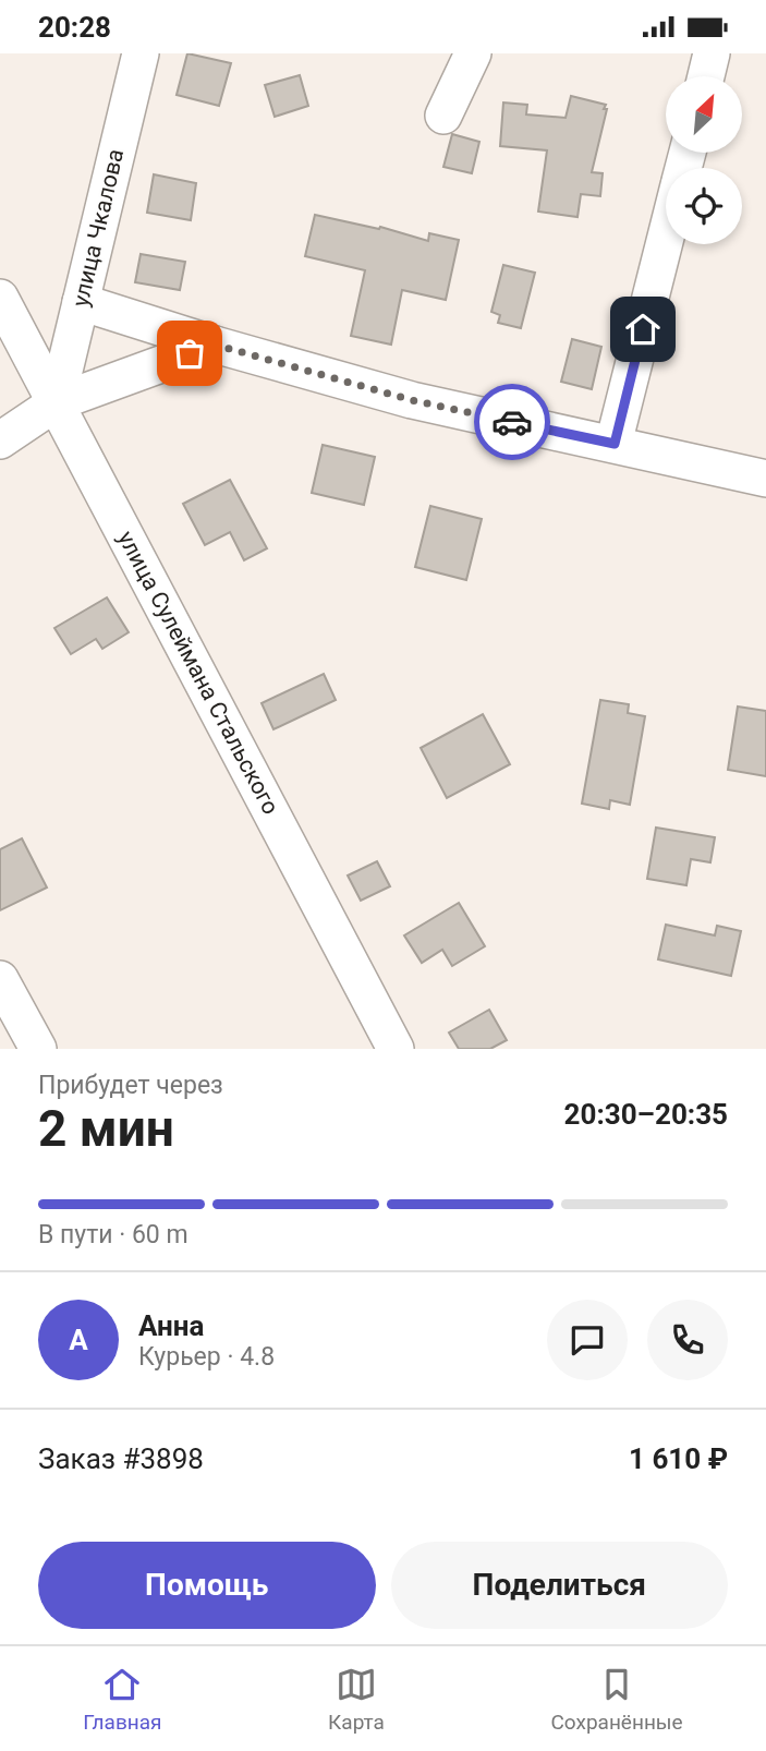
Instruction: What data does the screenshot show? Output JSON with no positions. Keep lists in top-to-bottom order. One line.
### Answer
{"streets":{"street":["улица Чкалова","улица Сулеймана Стальского"]},"crossings":[["улица Чкалова","улица Сулеймана Стальского"]],"north":"top right","page":{"status":"20:28","heading":["2 мин","Прибудет через","20:30–20:35"],"panel":["Анна","Курьер · 4.8","Заказ #3898","1 610 ₽"],"bar":"В пути · 60 m","round":"А","buttons":["Помощь","Поделиться"],"tabs":["Главная","Карта","Сохранённые"]}}
